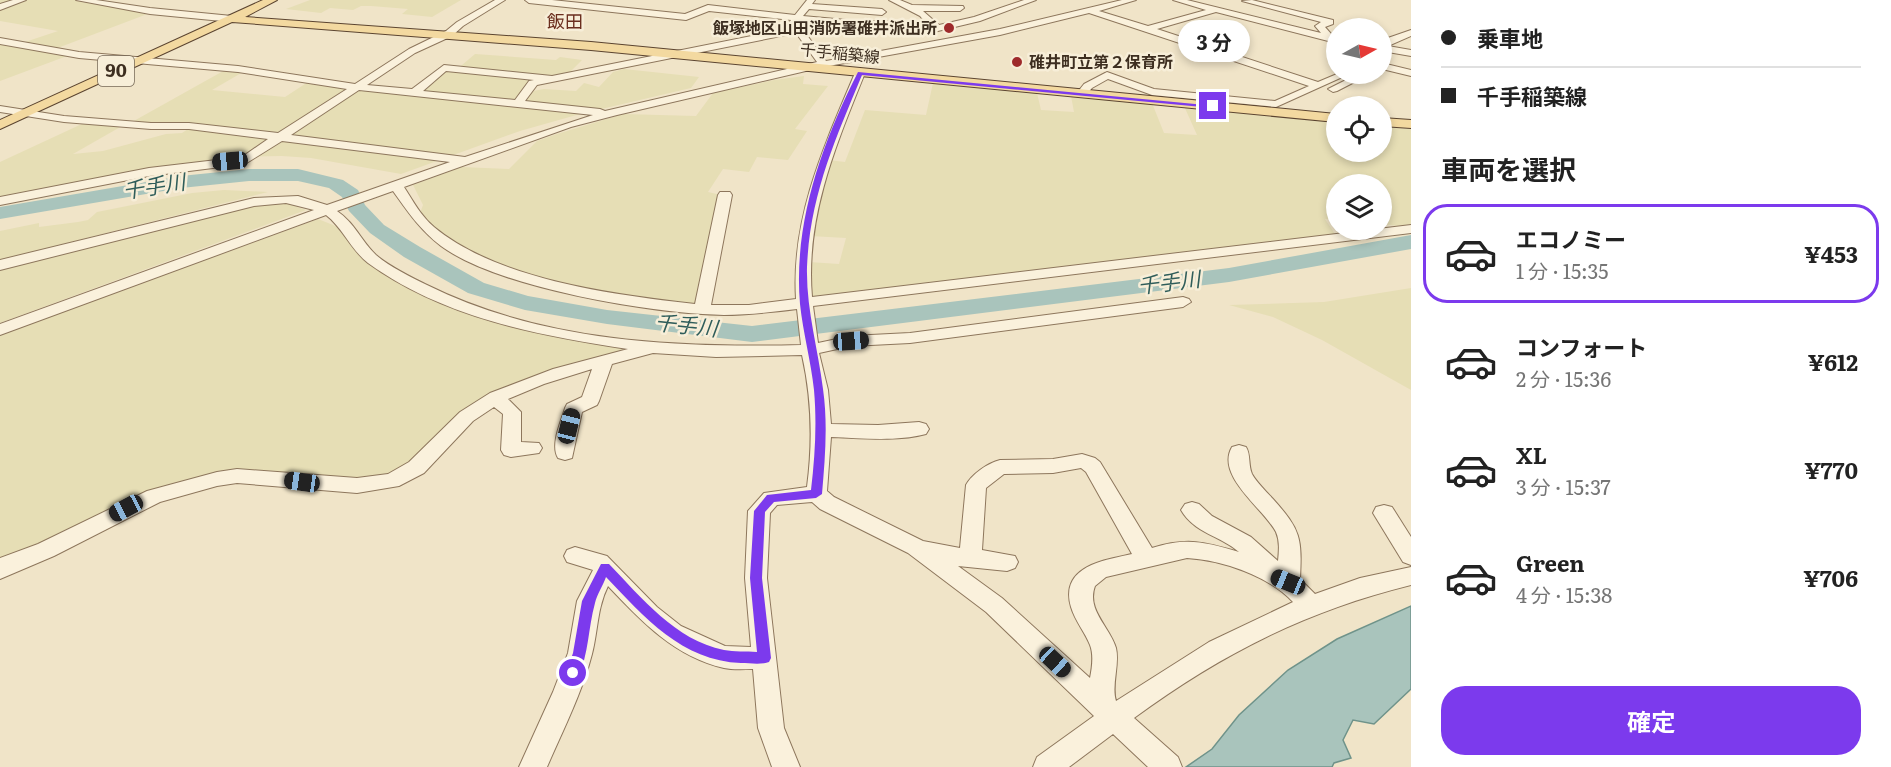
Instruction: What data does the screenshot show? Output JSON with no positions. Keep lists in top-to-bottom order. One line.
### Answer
{"streets":{"main road":["千手稲築線","90"]},"crossings":[["千手稲築線","90"]],"districts":["飯田"],"water":["千手川"],"places":["飯塚地区山田消防署碓井派出所","碓井町立第２保育所"],"north":"right","page":{"banner":["乗車地","千手稲築線"],"bubble":"3 分","heading":"車両を選択","list":[{"name":"エコノミー","note":"1 分 · 15:35","value":"¥453"},{"name":"コンフォート","note":"2 分 · 15:36","value":"¥612"},{"name":"XL","note":"3 分 · 15:37","value":"¥770"},{"name":"Green","note":"4 分 · 15:38","value":"¥706"}],"buttons":"確定"}}
